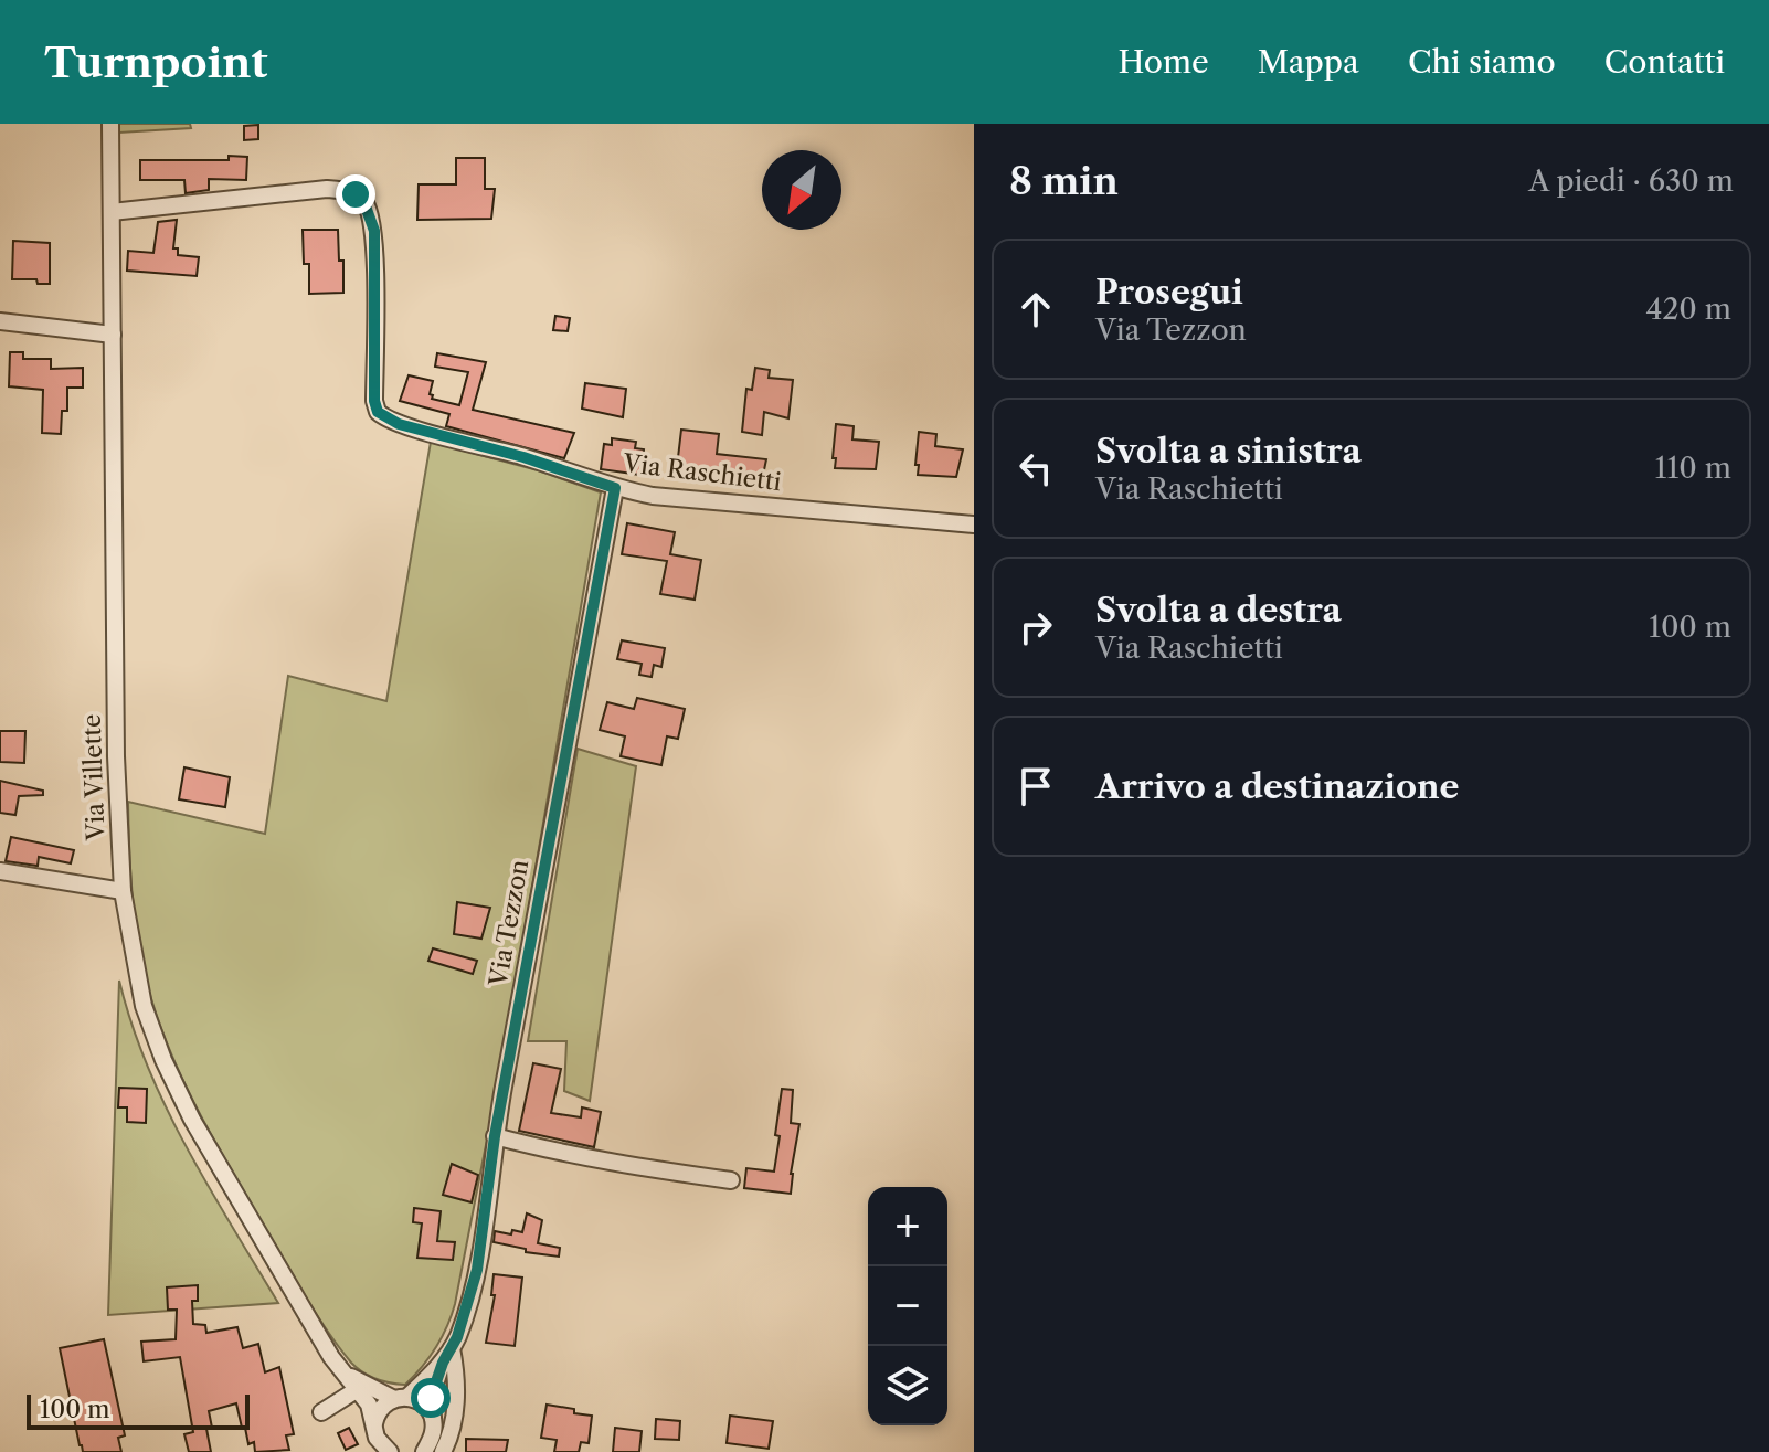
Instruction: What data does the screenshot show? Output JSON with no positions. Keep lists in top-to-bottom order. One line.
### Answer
{"streets":{"street":["Via Raschietti","Via Villette","Via Tezzon"]},"crossings":[["Via Raschietti","Via Villette"],["Via Raschietti","Via Tezzon"],["Via Villette","Via Tezzon"]],"scale_bar":"100 m","north":"bottom left","page":{"header":"Turnpoint","nav":["Home","Mappa","Chi siamo","Contatti"],"heading":["8 min","A piedi · 630 m"],"list":[["Prosegui","Via Tezzon","420 m"],["Svolta a sinistra","Via Raschietti","110 m"],["Svolta a destra","Via Raschietti","100 m"],"Arrivo a destinazione"],"map_buttons":["+","−"],"scale":"100 m"}}
